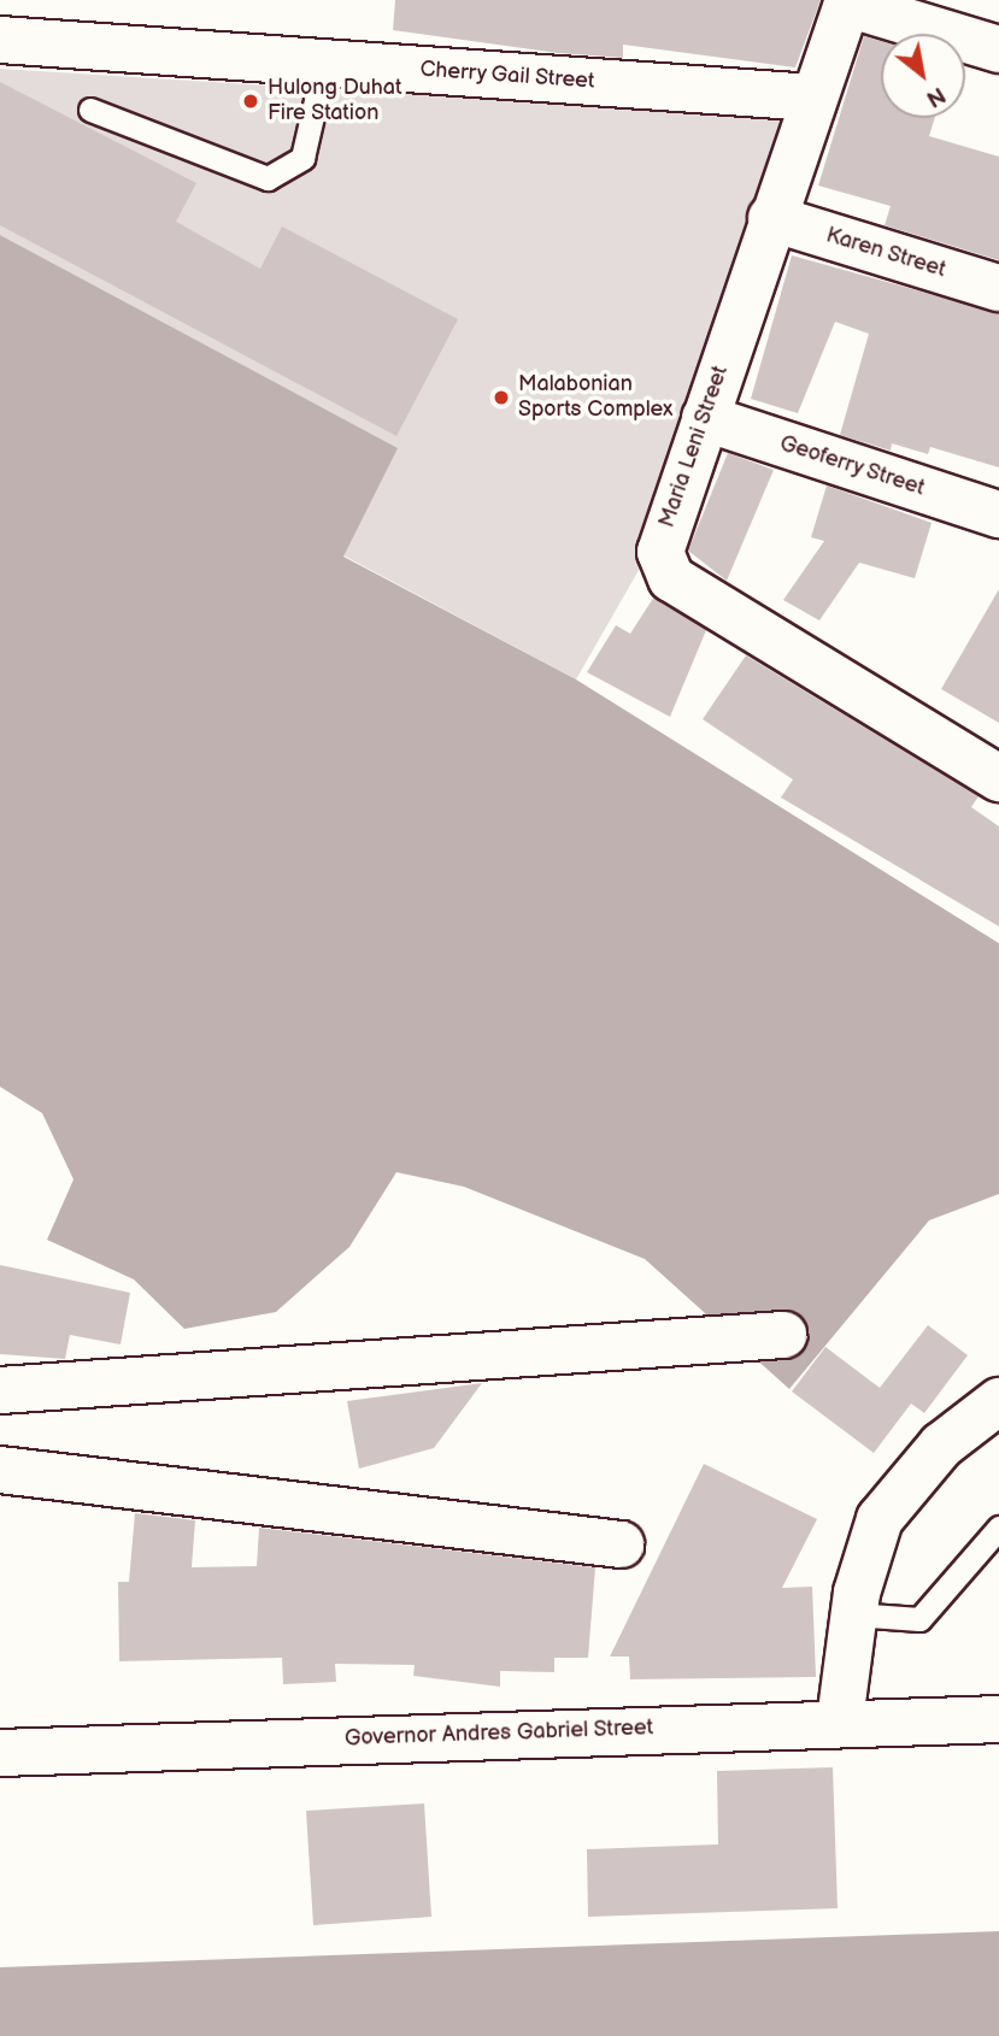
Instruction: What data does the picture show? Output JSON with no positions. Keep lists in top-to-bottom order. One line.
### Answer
{"streets":{"street":["Cherry Gail Street","Karen Street","Maria Leni Street","Geoferry Street","Governor Andres Gabriel Street"]},"crossings":[["Cherry Gail Street","Maria Leni Street"],["Karen Street","Maria Leni Street"],["Maria Leni Street","Geoferry Street"]],"places":["Hulong Duhat Fire Station","Malabonian Sports Complex"],"north":"bottom right"}
